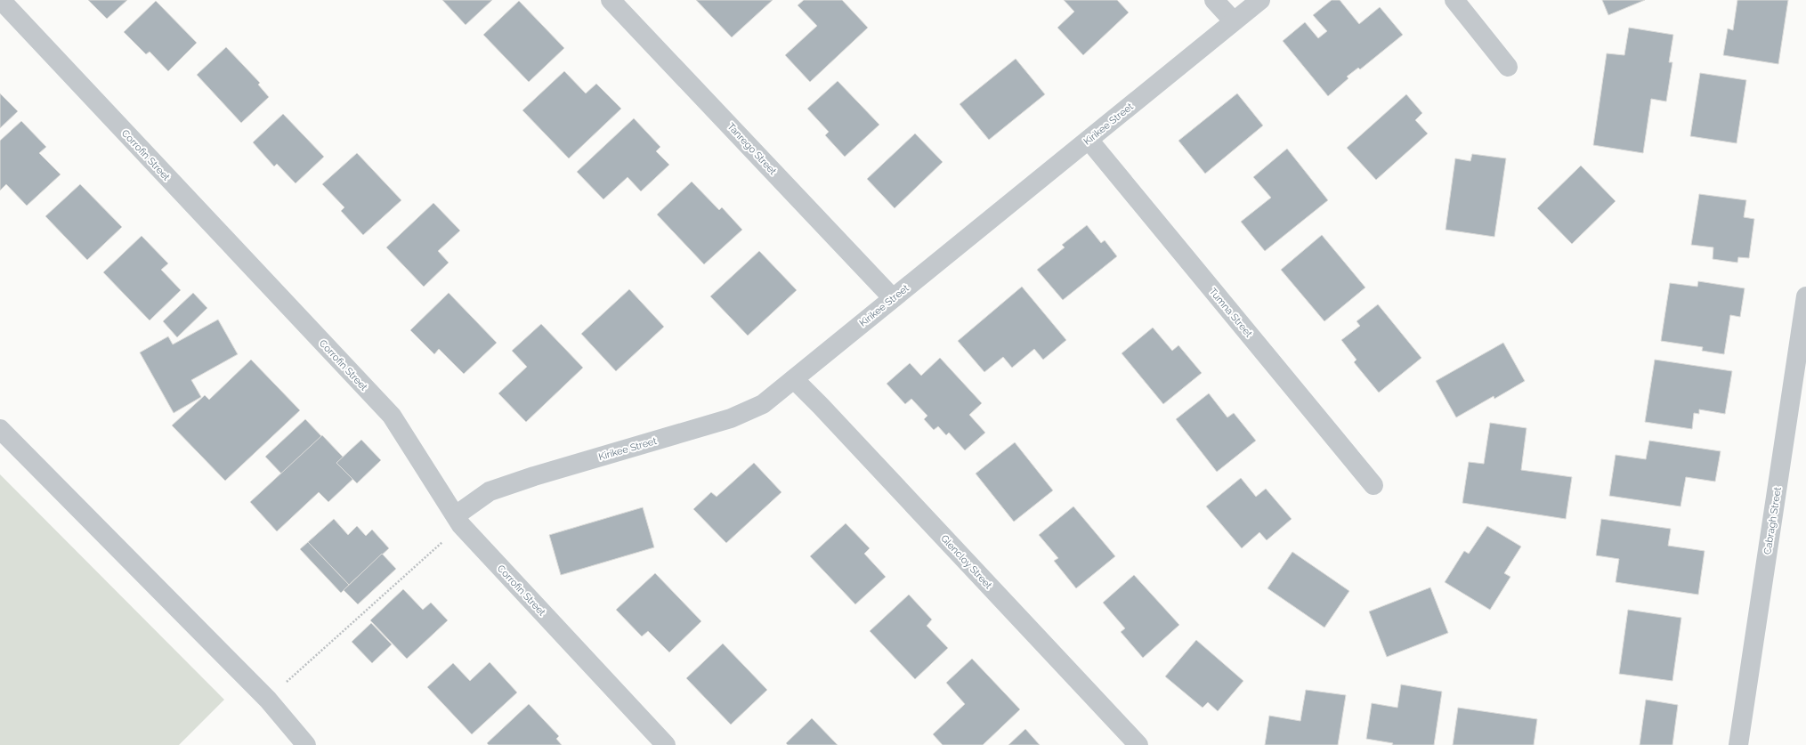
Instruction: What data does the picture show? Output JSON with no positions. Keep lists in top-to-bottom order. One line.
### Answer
{"streets":{"street":["Kirikee Street","Tanrego Street","Corrofin Street","Tumna Street","Cabragh Street","Glencloy Street"]},"crossings":[["Kirikee Street","Tanrego Street"],["Kirikee Street","Corrofin Street"],["Kirikee Street","Tumna Street"],["Kirikee Street","Glencloy Street"]]}
